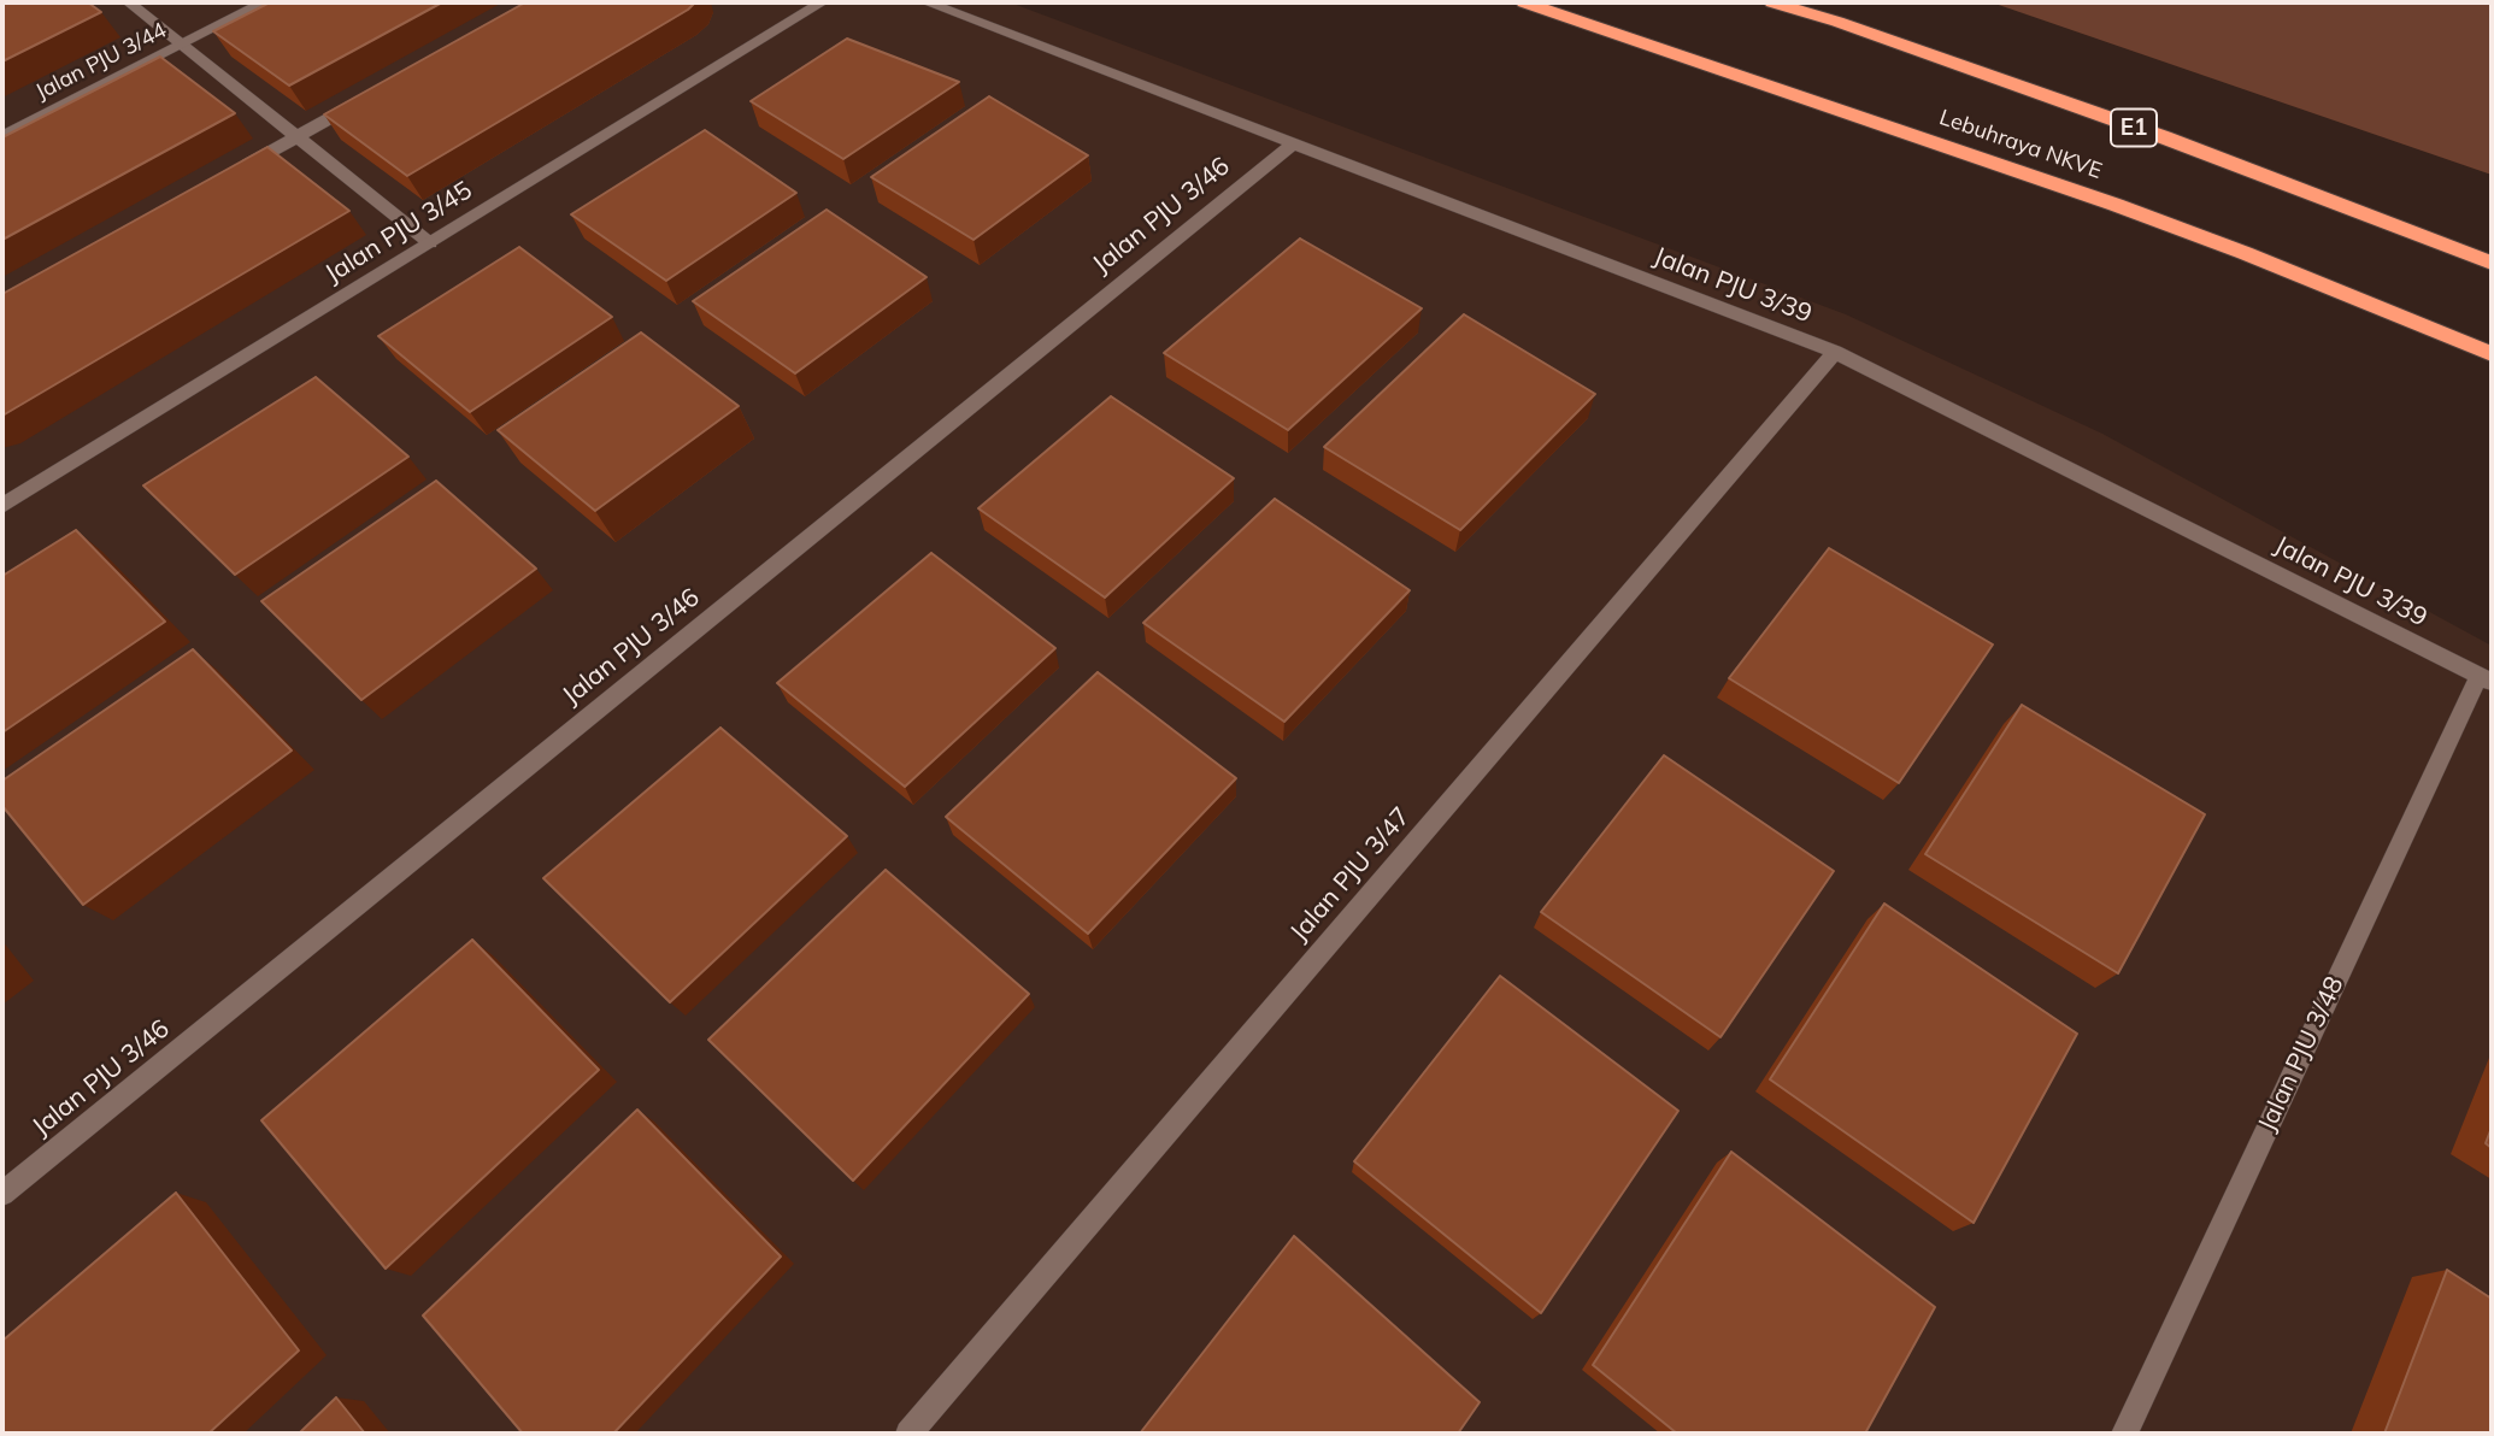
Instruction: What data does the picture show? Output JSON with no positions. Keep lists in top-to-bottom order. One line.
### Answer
{"streets":{"highway":["E1","Lebuhraya NKVE"],"street":["Jalan PJU 3/44","Jalan PJU 3/46","Jalan PJU 3/45","Jalan PJU 3/39","Jalan PJU 3/47","Jalan PJU 3/48"]},"crossings":[["Jalan PJU 3/46","Jalan PJU 3/39"],["Jalan PJU 3/39","Jalan PJU 3/47"],["Jalan PJU 3/39","Jalan PJU 3/48"]]}
